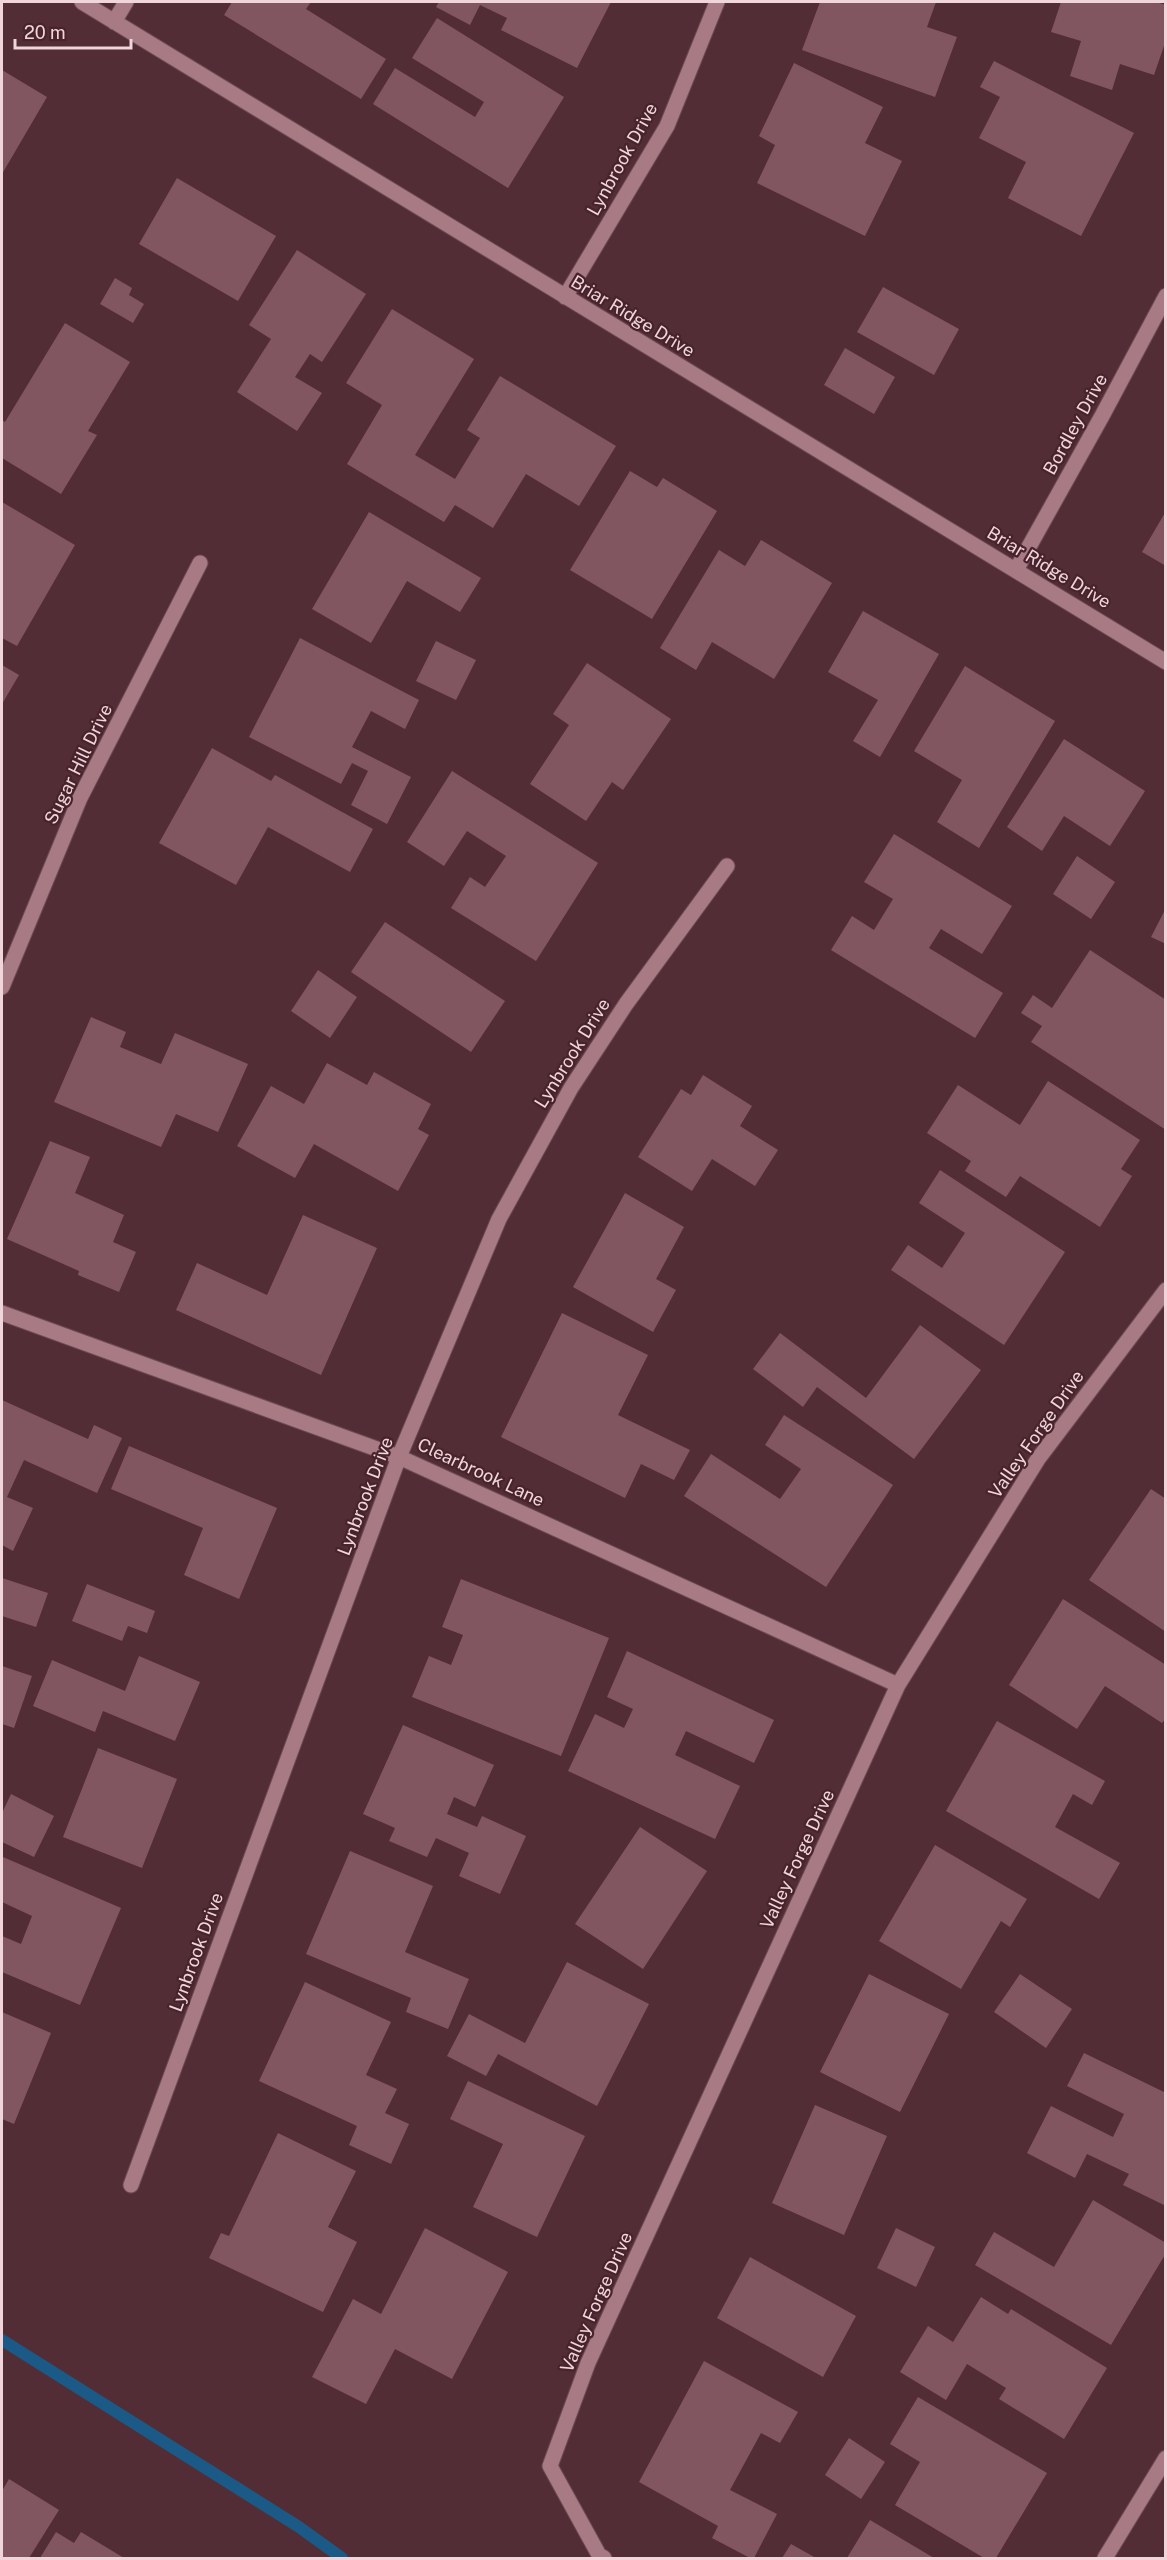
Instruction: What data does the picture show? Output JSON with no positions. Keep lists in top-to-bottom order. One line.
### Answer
{"streets":{"street":["Lynbrook Drive","Briar Ridge Drive","Bordley Drive","Sugar Hill Drive","Valley Forge Drive","Clearbrook Lane"]},"crossings":[["Lynbrook Drive","Briar Ridge Drive"],["Lynbrook Drive","Clearbrook Lane"],["Briar Ridge Drive","Bordley Drive"],["Valley Forge Drive","Clearbrook Lane"]],"scale_bar":"20 m"}
